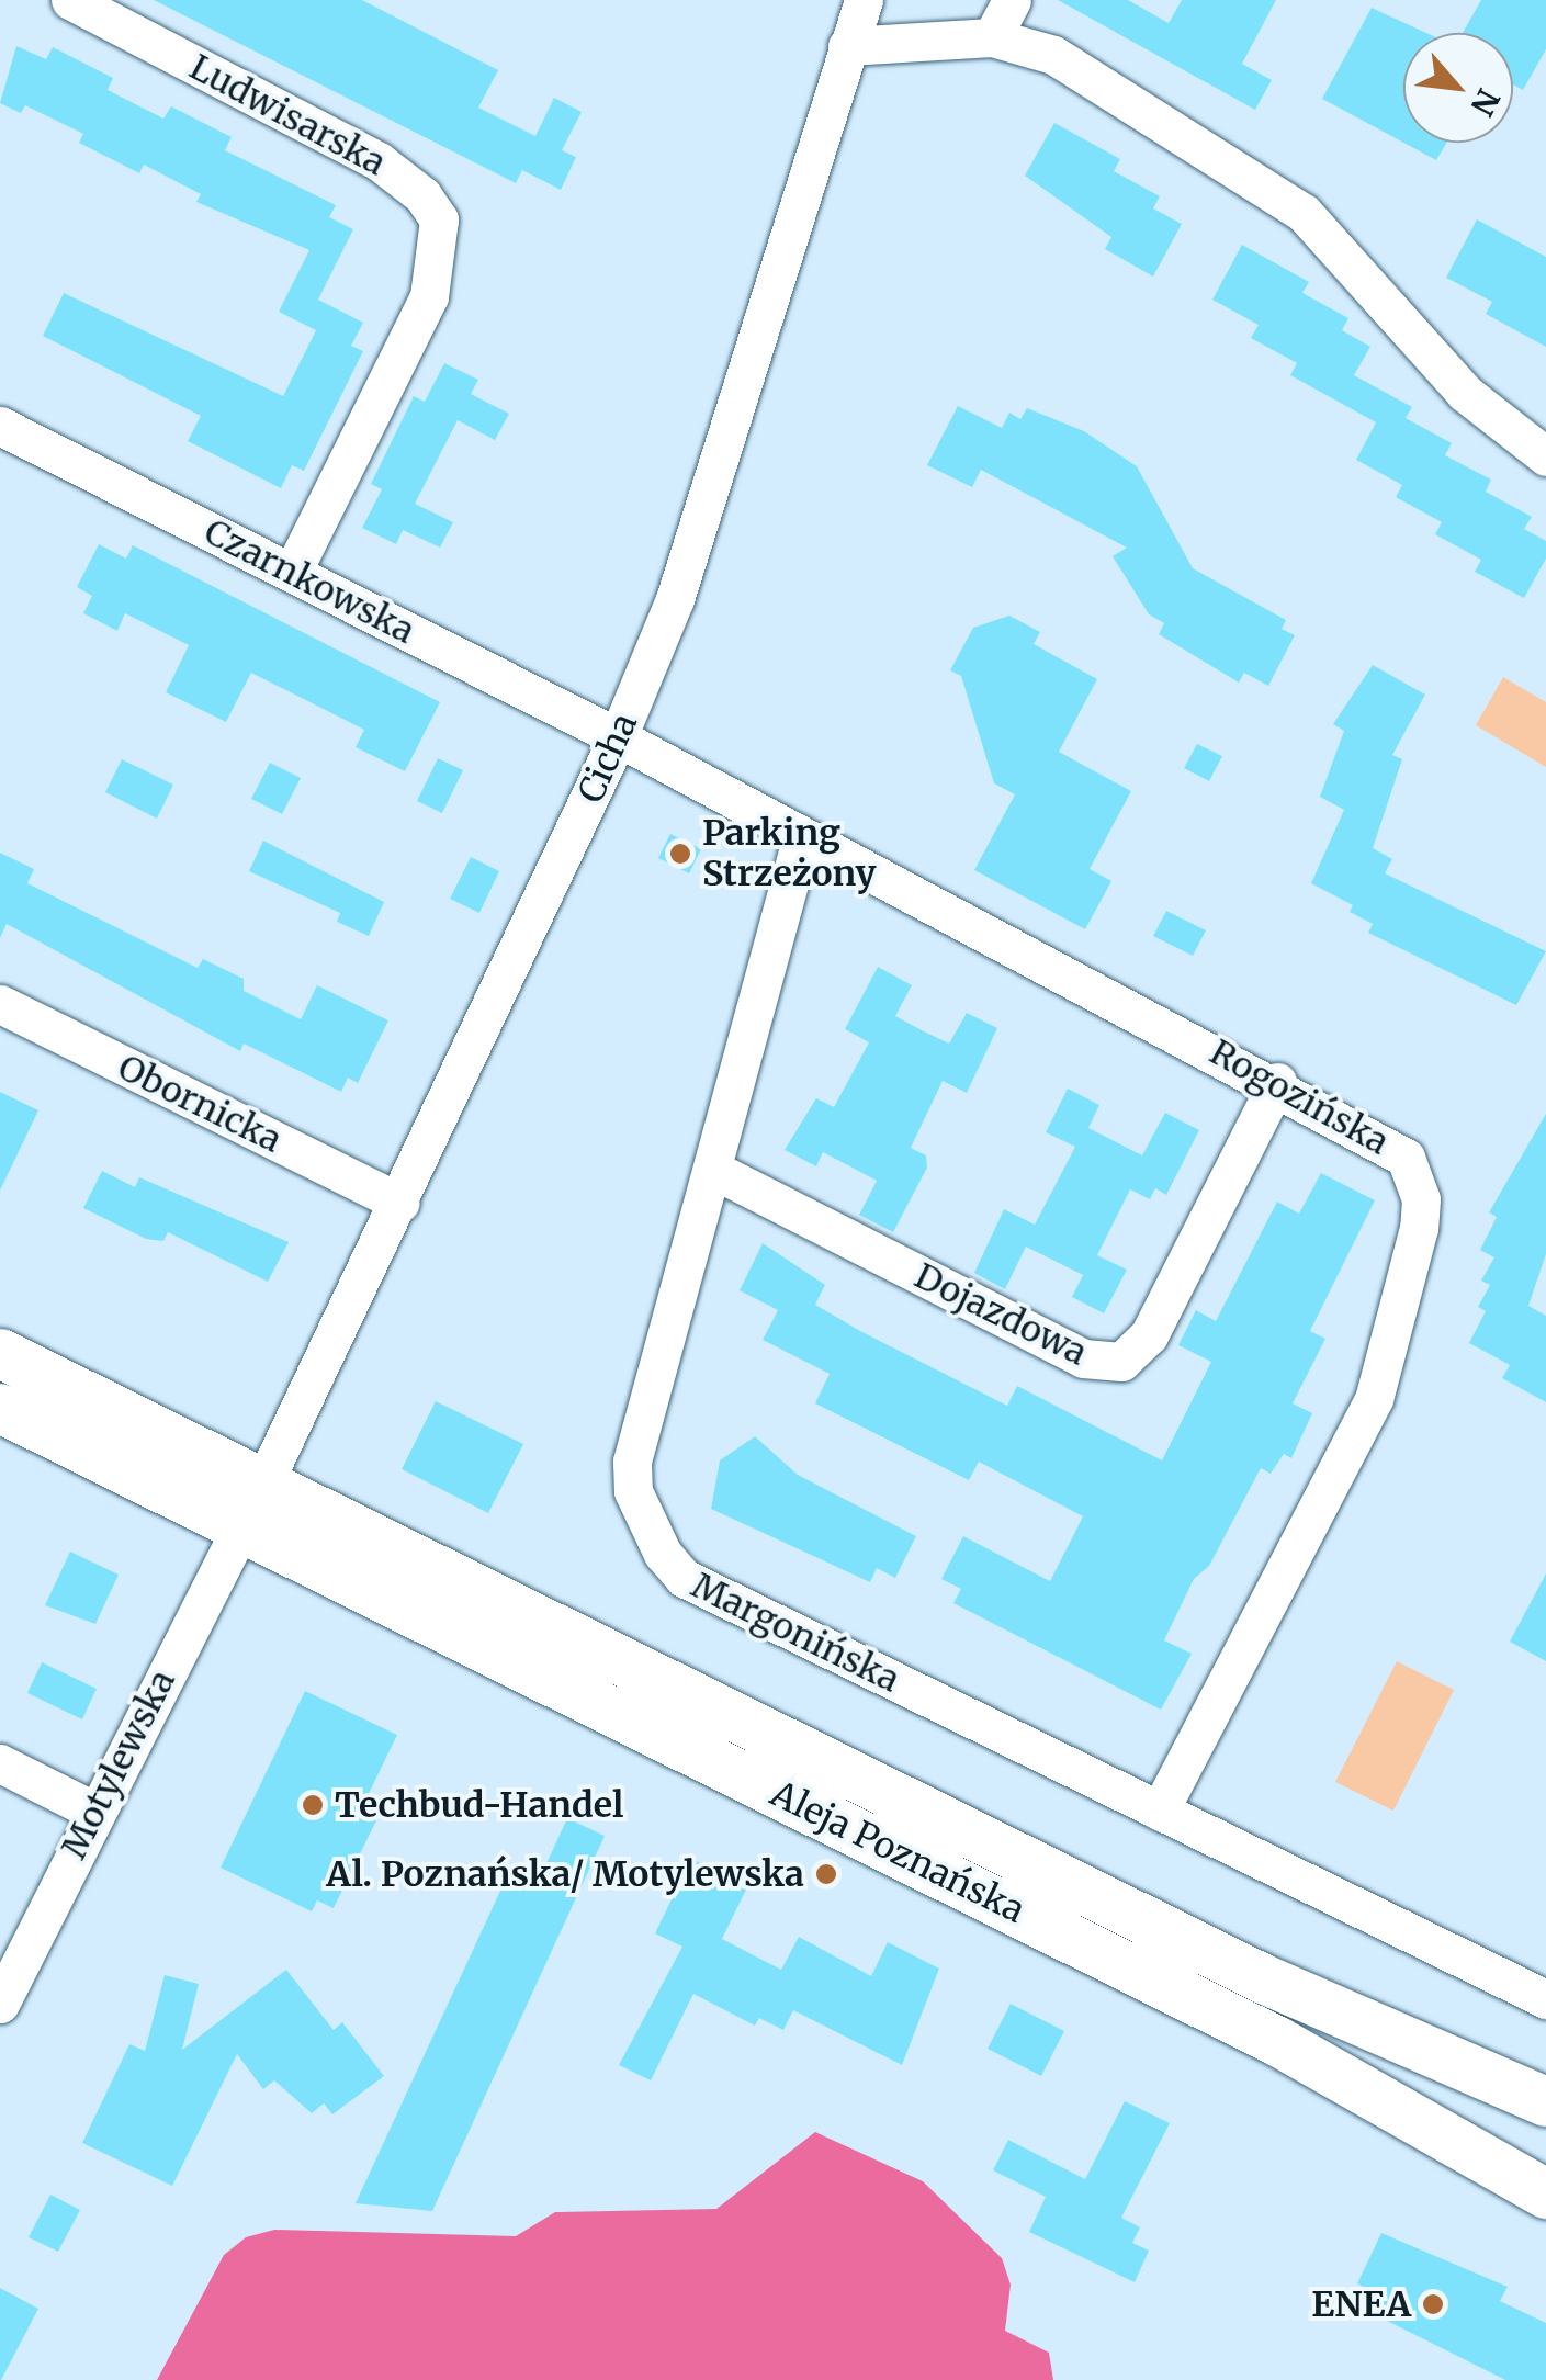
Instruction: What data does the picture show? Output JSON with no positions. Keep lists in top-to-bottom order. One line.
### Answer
{"streets":{"main road":["Aleja Poznańska"],"street":["Ludwisarska","Czarnkowska","Cicha","Rogozińska","Obornicka","Dojazdowa","Margonińska","Motylewska"]},"crossings":[["Ludwisarska","Czarnkowska"],["Czarnkowska","Cicha"],["Czarnkowska","Rogozińska"],["Cicha","Rogozińska"],["Cicha","Obornicka"],["Cicha","Aleja Poznańska"],["Rogozińska","Dojazdowa"],["Rogozińska","Margonińska"],["Dojazdowa","Margonińska"],["Motylewska","Aleja Poznańska"]],"places":["Parking Strzeżony","Techbud-Handel","Al. Poznańska/ Motylewska","ENEA"],"north":"bottom right"}
